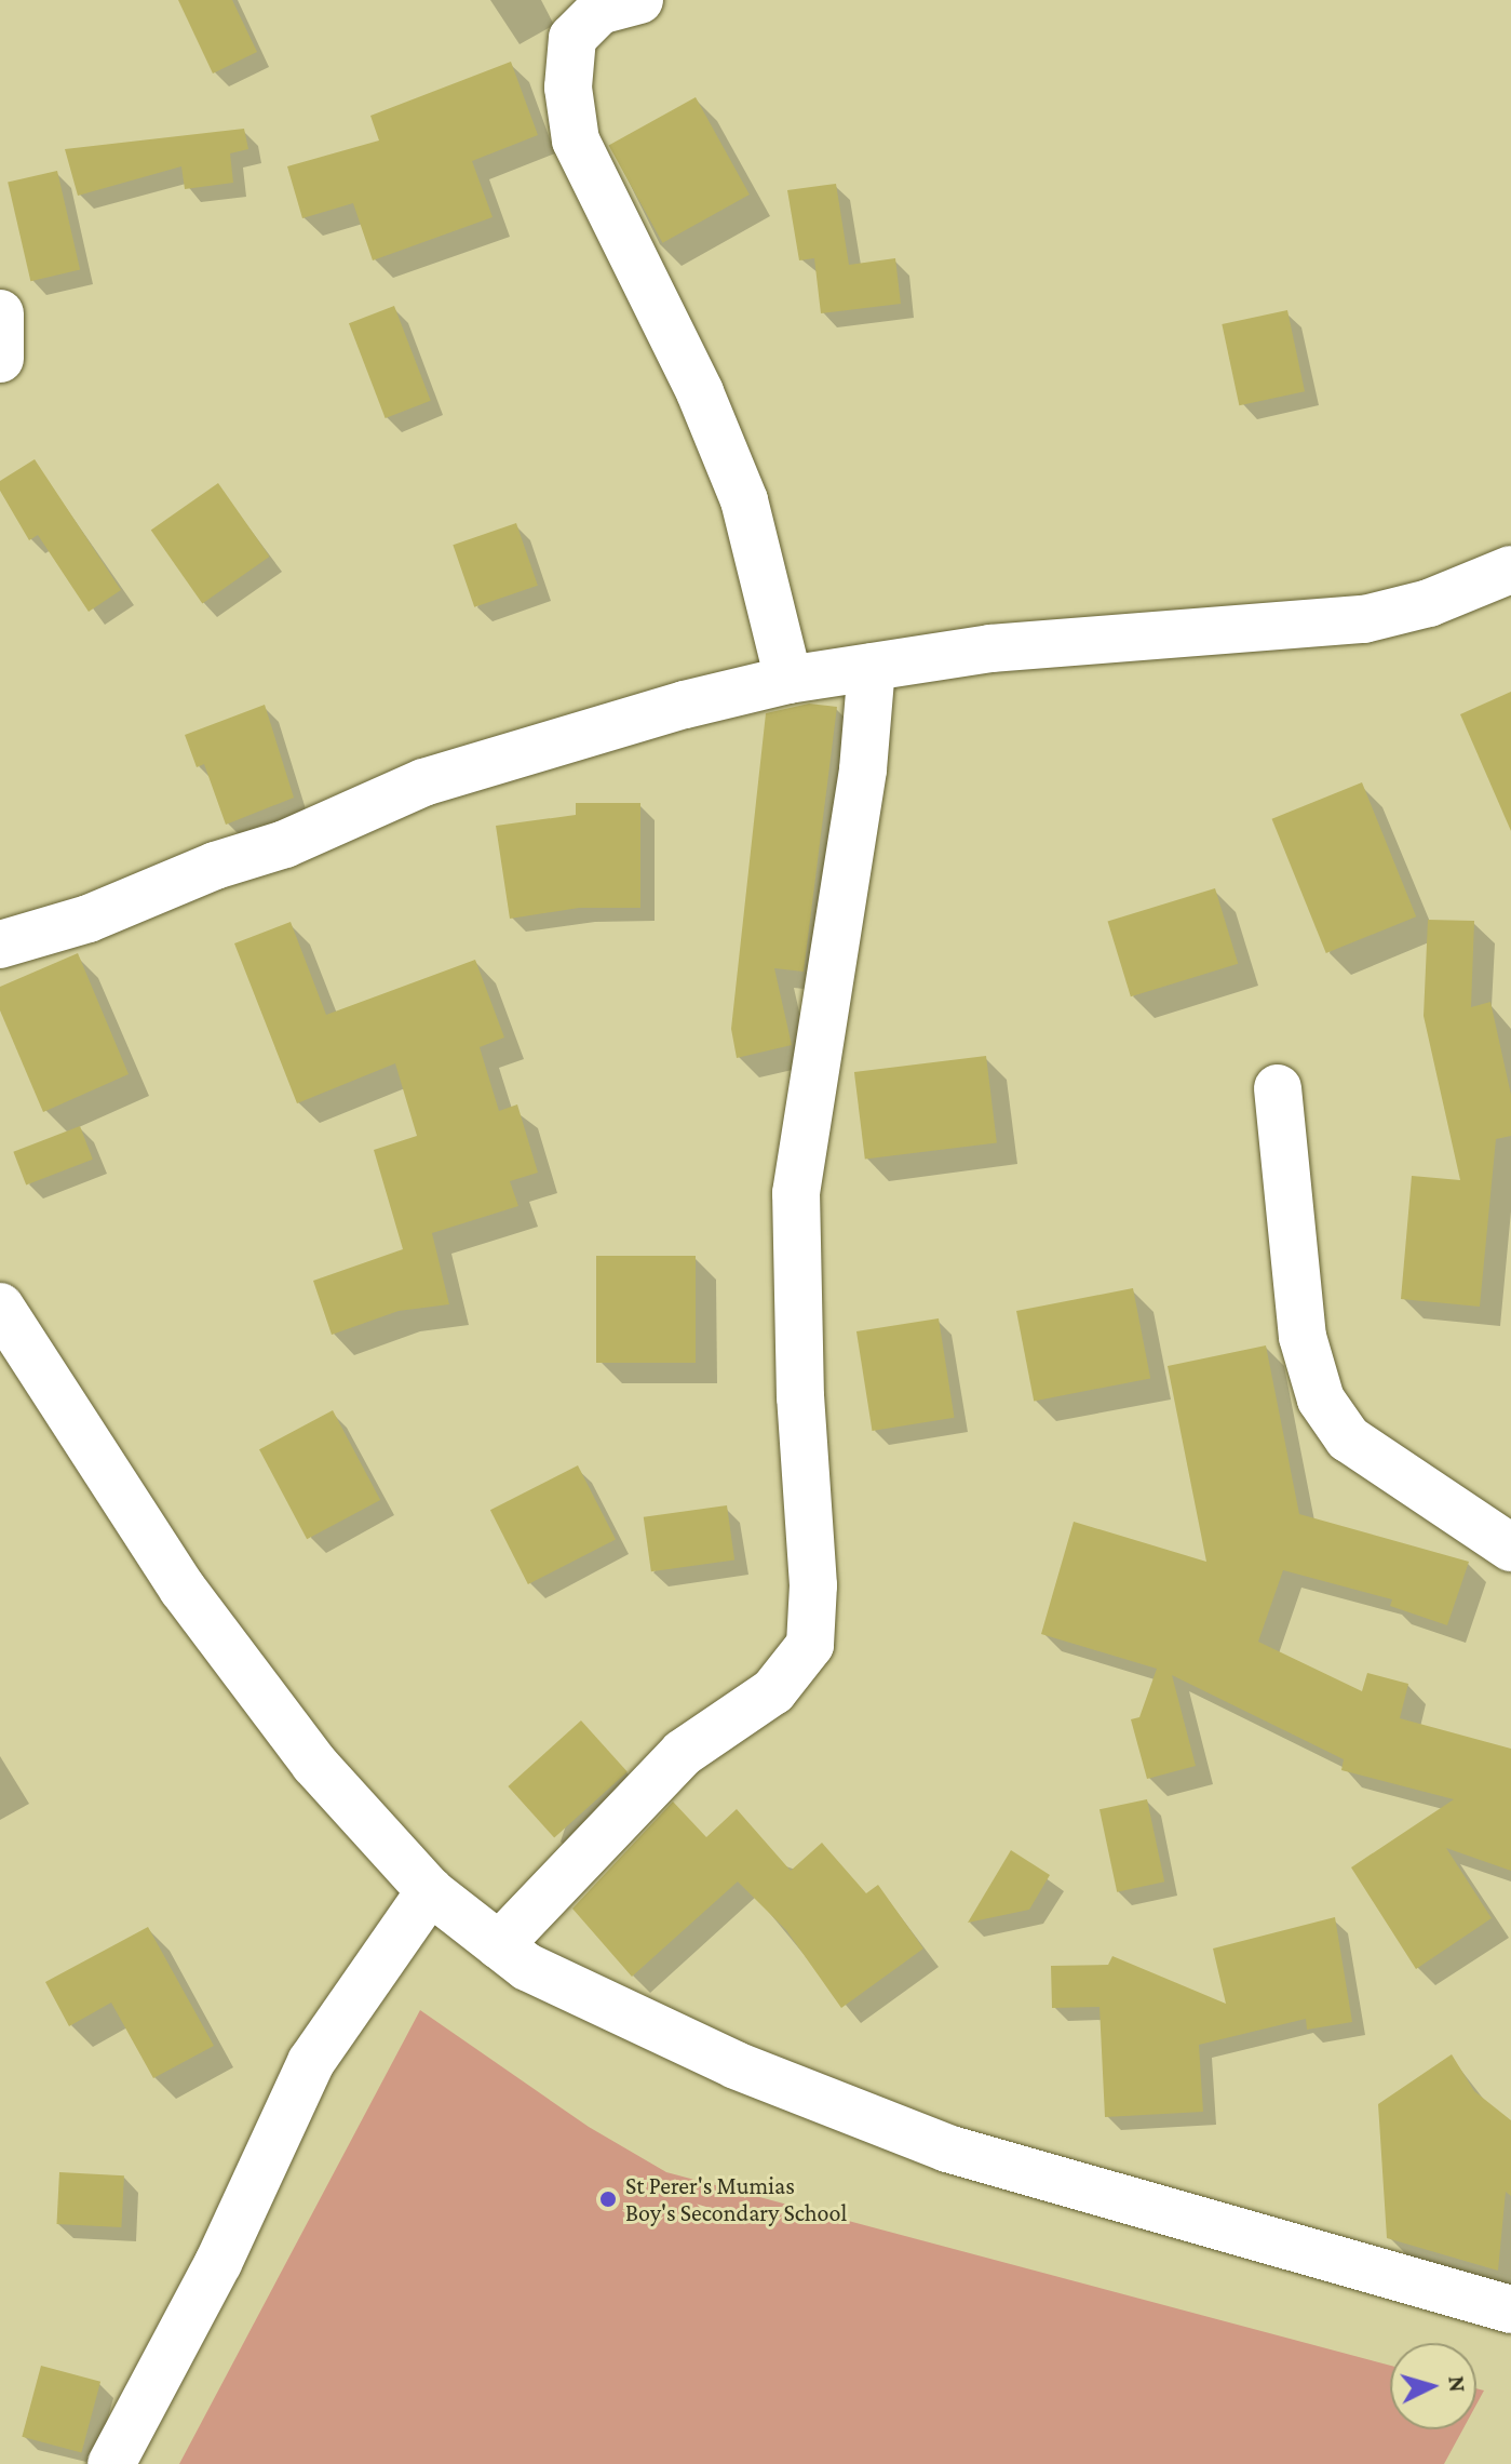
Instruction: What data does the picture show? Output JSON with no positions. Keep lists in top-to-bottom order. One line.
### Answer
{"places":["St Perer's Mumias Boy's Secondary School"],"north":"right"}
